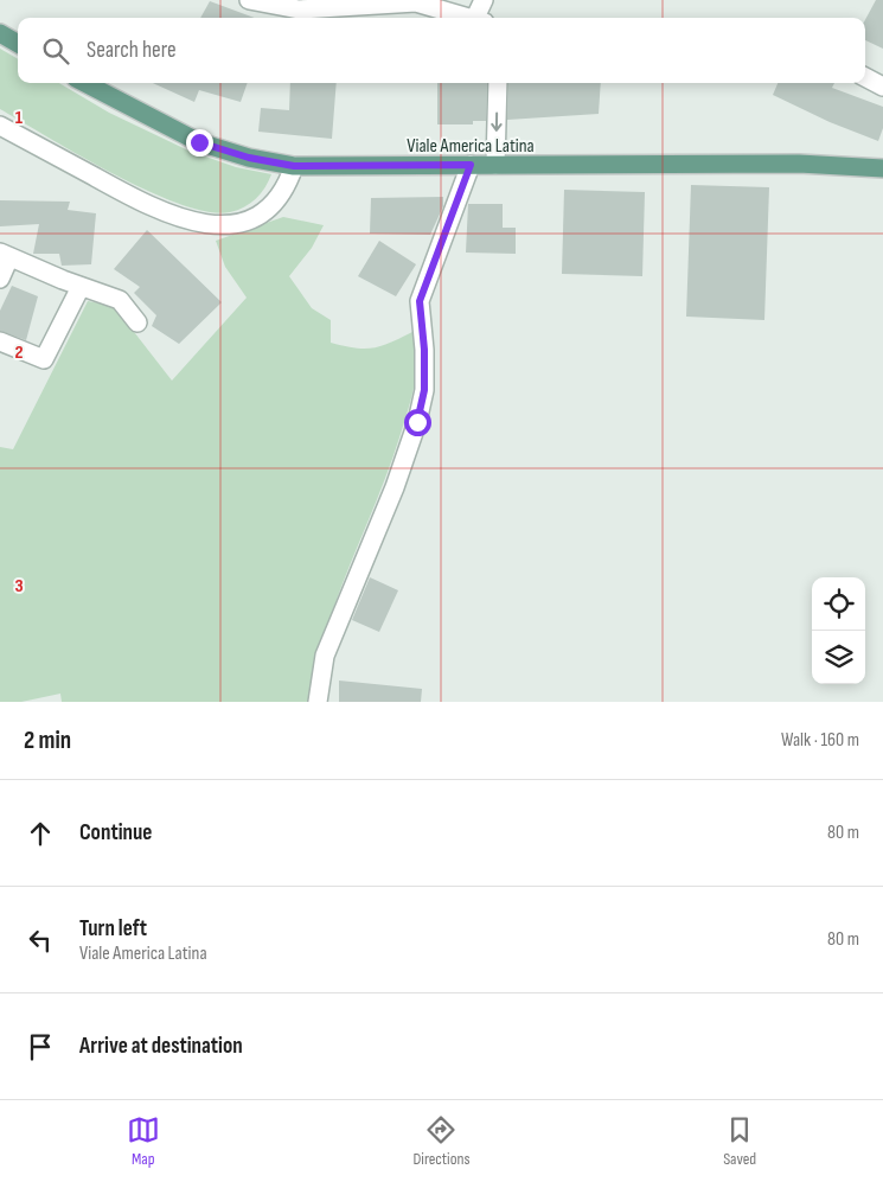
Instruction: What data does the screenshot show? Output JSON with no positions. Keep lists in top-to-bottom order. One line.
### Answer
{"streets":{"main road":["Viale America Latina"]},"page":{"search":"Search here","heading":["2 min","Walk · 160 m"],"list":[["Continue","80 m"],["Turn left","Viale America Latina","80 m"],"Arrive at destination"],"nav":["Map","Directions","Saved"]},"grid":{"rows":["1","2","3"]}}
